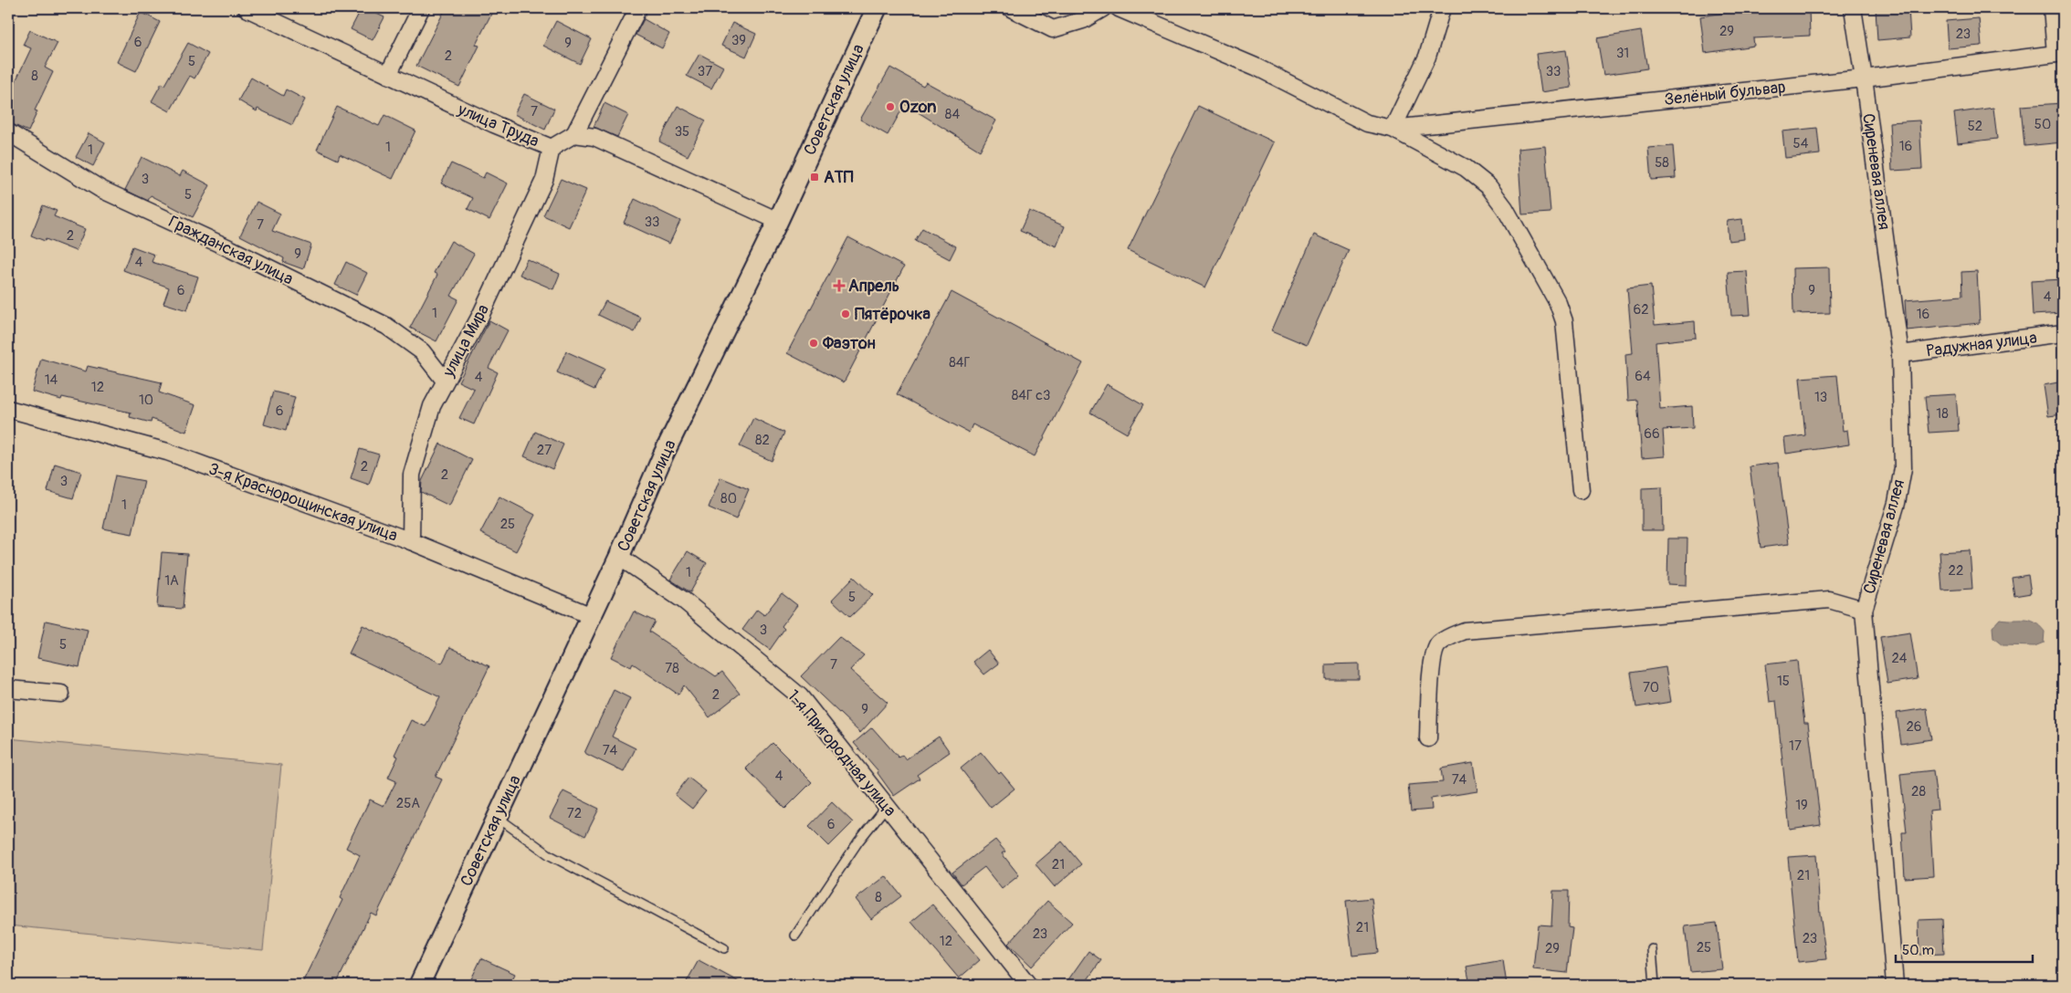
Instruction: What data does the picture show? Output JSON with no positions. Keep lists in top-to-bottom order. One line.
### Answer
{"streets":{"street":["Зелёный бульвар","Советская улица","улица Труда","Сиреневая аллея","Гражданская улица","улица Мира","Радужная улица","3-я Краснорощинская улица","1-я Пригородная улица"]},"crossings":[["Зелёный бульвар","Сиреневая аллея"],["Советская улица","3-я Краснорощинская улица"],["Советская улица","1-я Пригородная улица"],["улица Труда","улица Мира"],["Сиреневая аллея","Радужная улица"],["Гражданская улица","улица Мира"],["улица Мира","3-я Краснорощинская улица"]],"places":{"other":["Ozon","Пятёрочка","Фаэтон"],"transit":["АТП"],"health":["Апрель"]},"house_numbers":["29","23","39","6","9","31","2","5","37","33","8","7","84","50","52","35","54","16","1","1","58","3","5","33","7","2","9","4","6","9","4","62","1","16","84Г","64","4","14","12","84Г с3","13","10","6","18","66","82","27","2","2","3","80","1","25","22","1","1А","5","3","5","24","7","78","15","70","2","9","26","17","74","4","74","28","25А","19","72","6","21","21","8","21","23","23","12","25","29"],"scale_bar":"50 m"}
